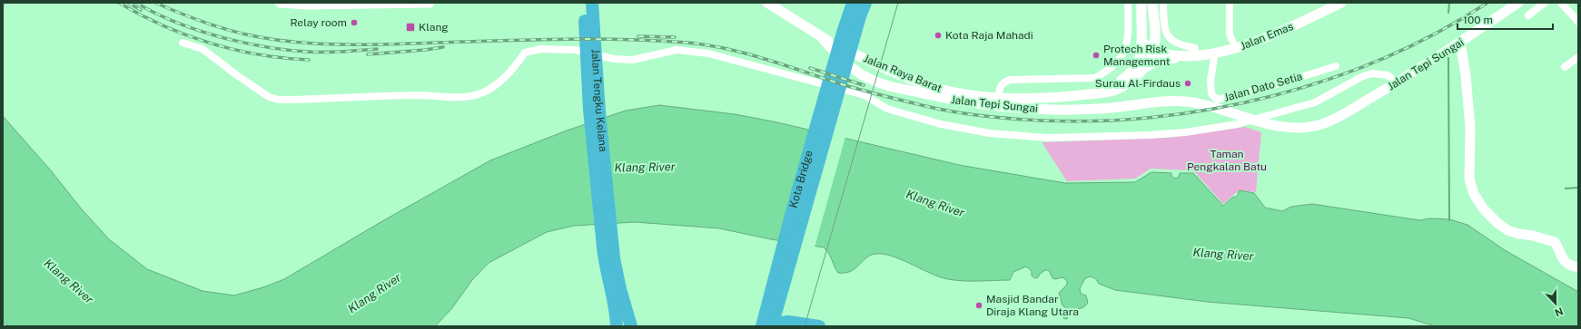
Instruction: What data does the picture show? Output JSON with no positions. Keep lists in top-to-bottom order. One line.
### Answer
{"streets":{"highway":["Jalan Tengku Kelana","Kota Bridge"],"main road":["Jalan Emas","Jalan Tepi Sungai","Jalan Raya Barat"],"street":["Jalan Dato Setia"]},"crossings":[["Jalan Emas","Jalan Raya Barat"],["Jalan Emas","Jalan Dato Setia"],["Jalan Tepi Sungai","Jalan Raya Barat"]],"water":["Klang River"],"parks":["Taman Pengkalan Batu"],"places":{"other":["Relay room","Kota Raja Mahadi","Protech Risk Management","Surau Al-Firdaus","Masjid Bandar Diraja Klang Utara"],"transit":["Klang"]},"scale_bar":"100 m","north":"bottom"}
